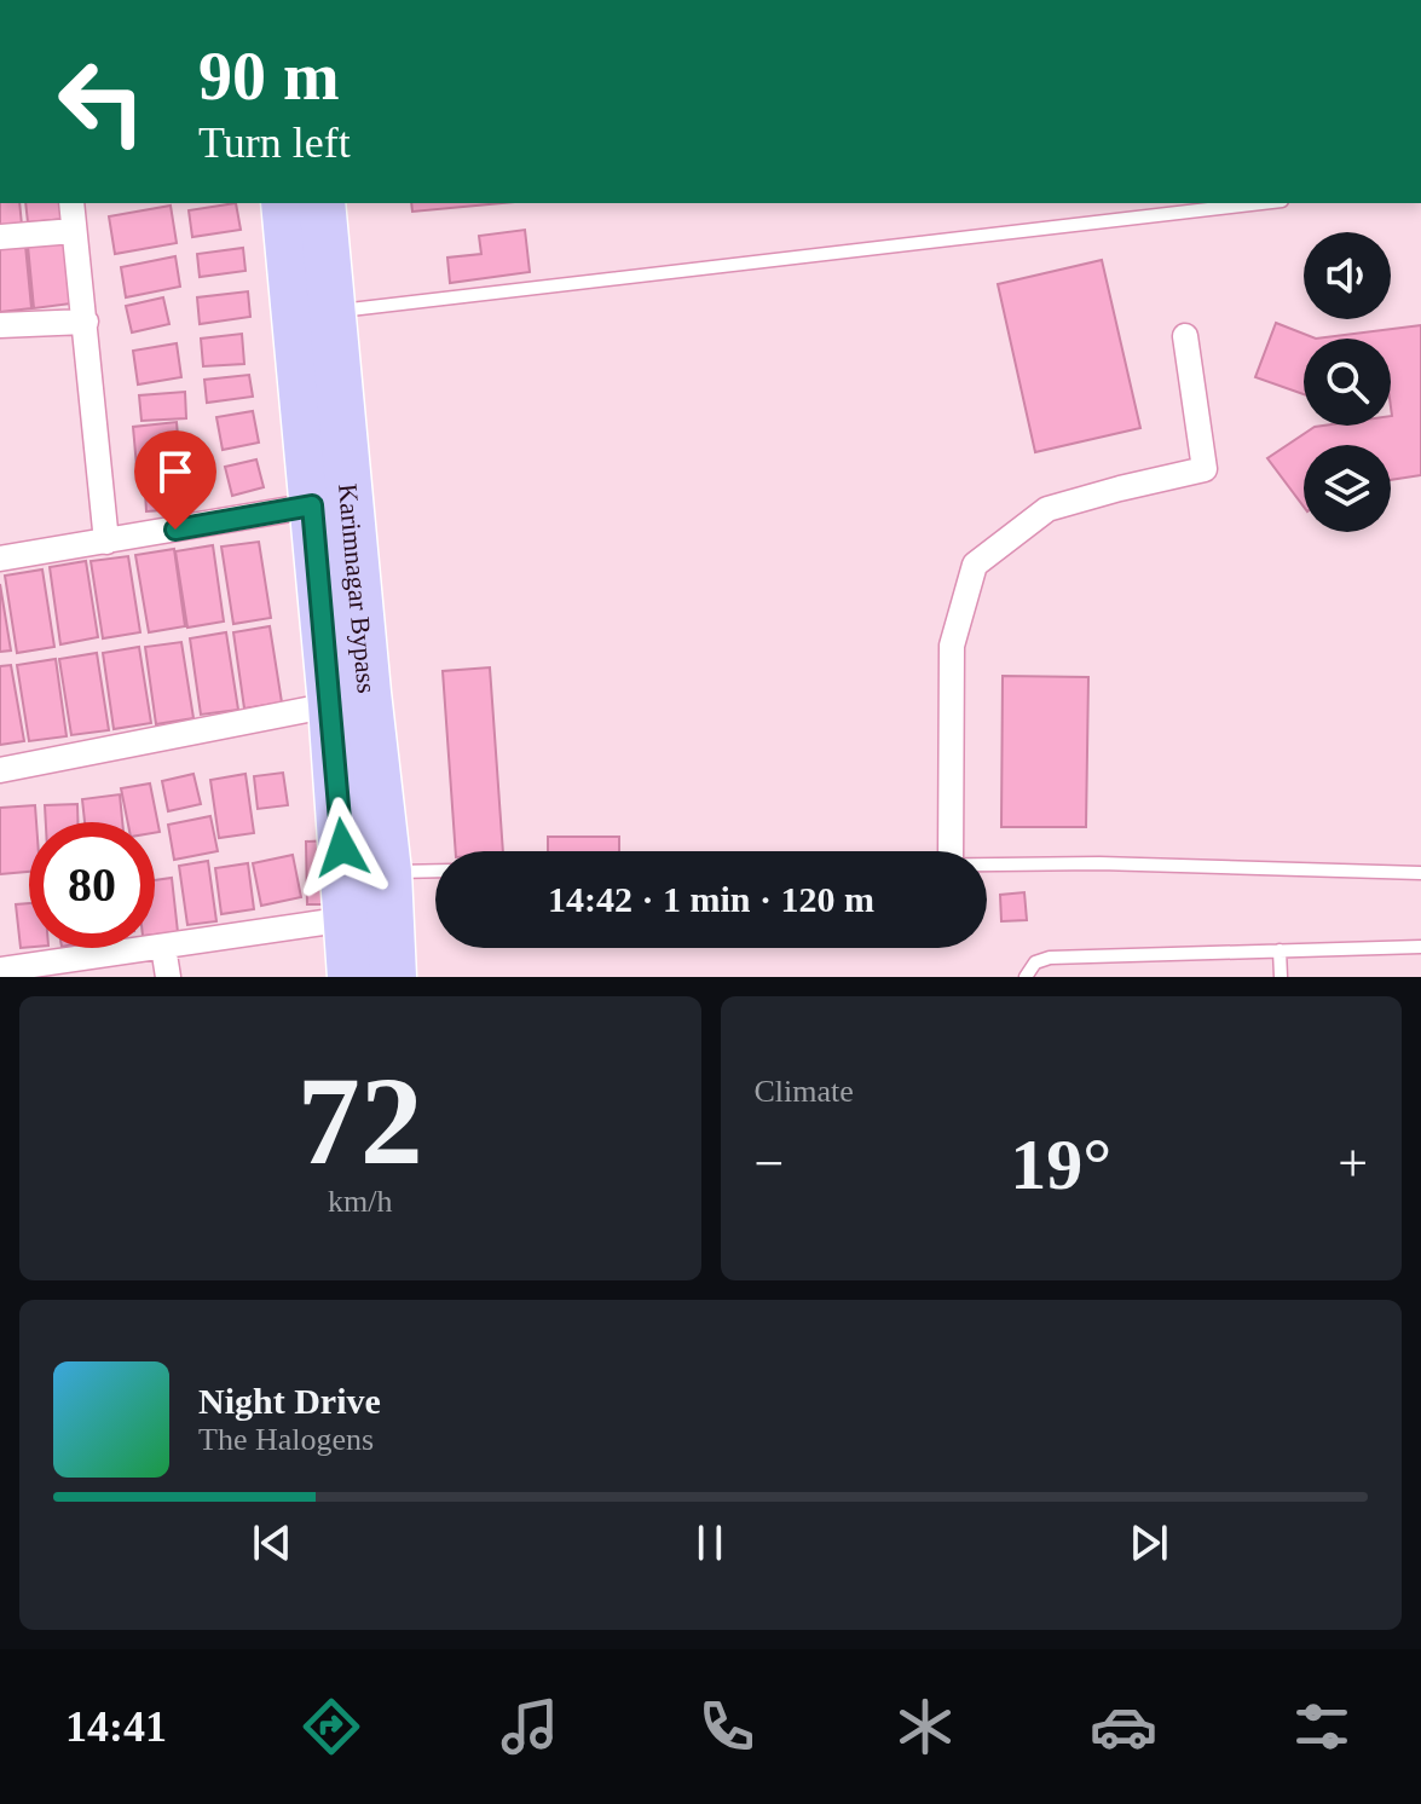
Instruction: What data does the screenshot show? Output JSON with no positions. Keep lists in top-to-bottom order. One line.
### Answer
{"streets":{"highway":["Karimnagar Bypass"]},"page":{"turn":["90 m","Turn left"],"limit":"80","trip":"14:42 · 1 min · 120 m","tile":[["72","km/h"],"Climate"],"heat":["−","19°","+"],"song":["Night Drive","The Halogens"],"tabs":"14:41"}}
